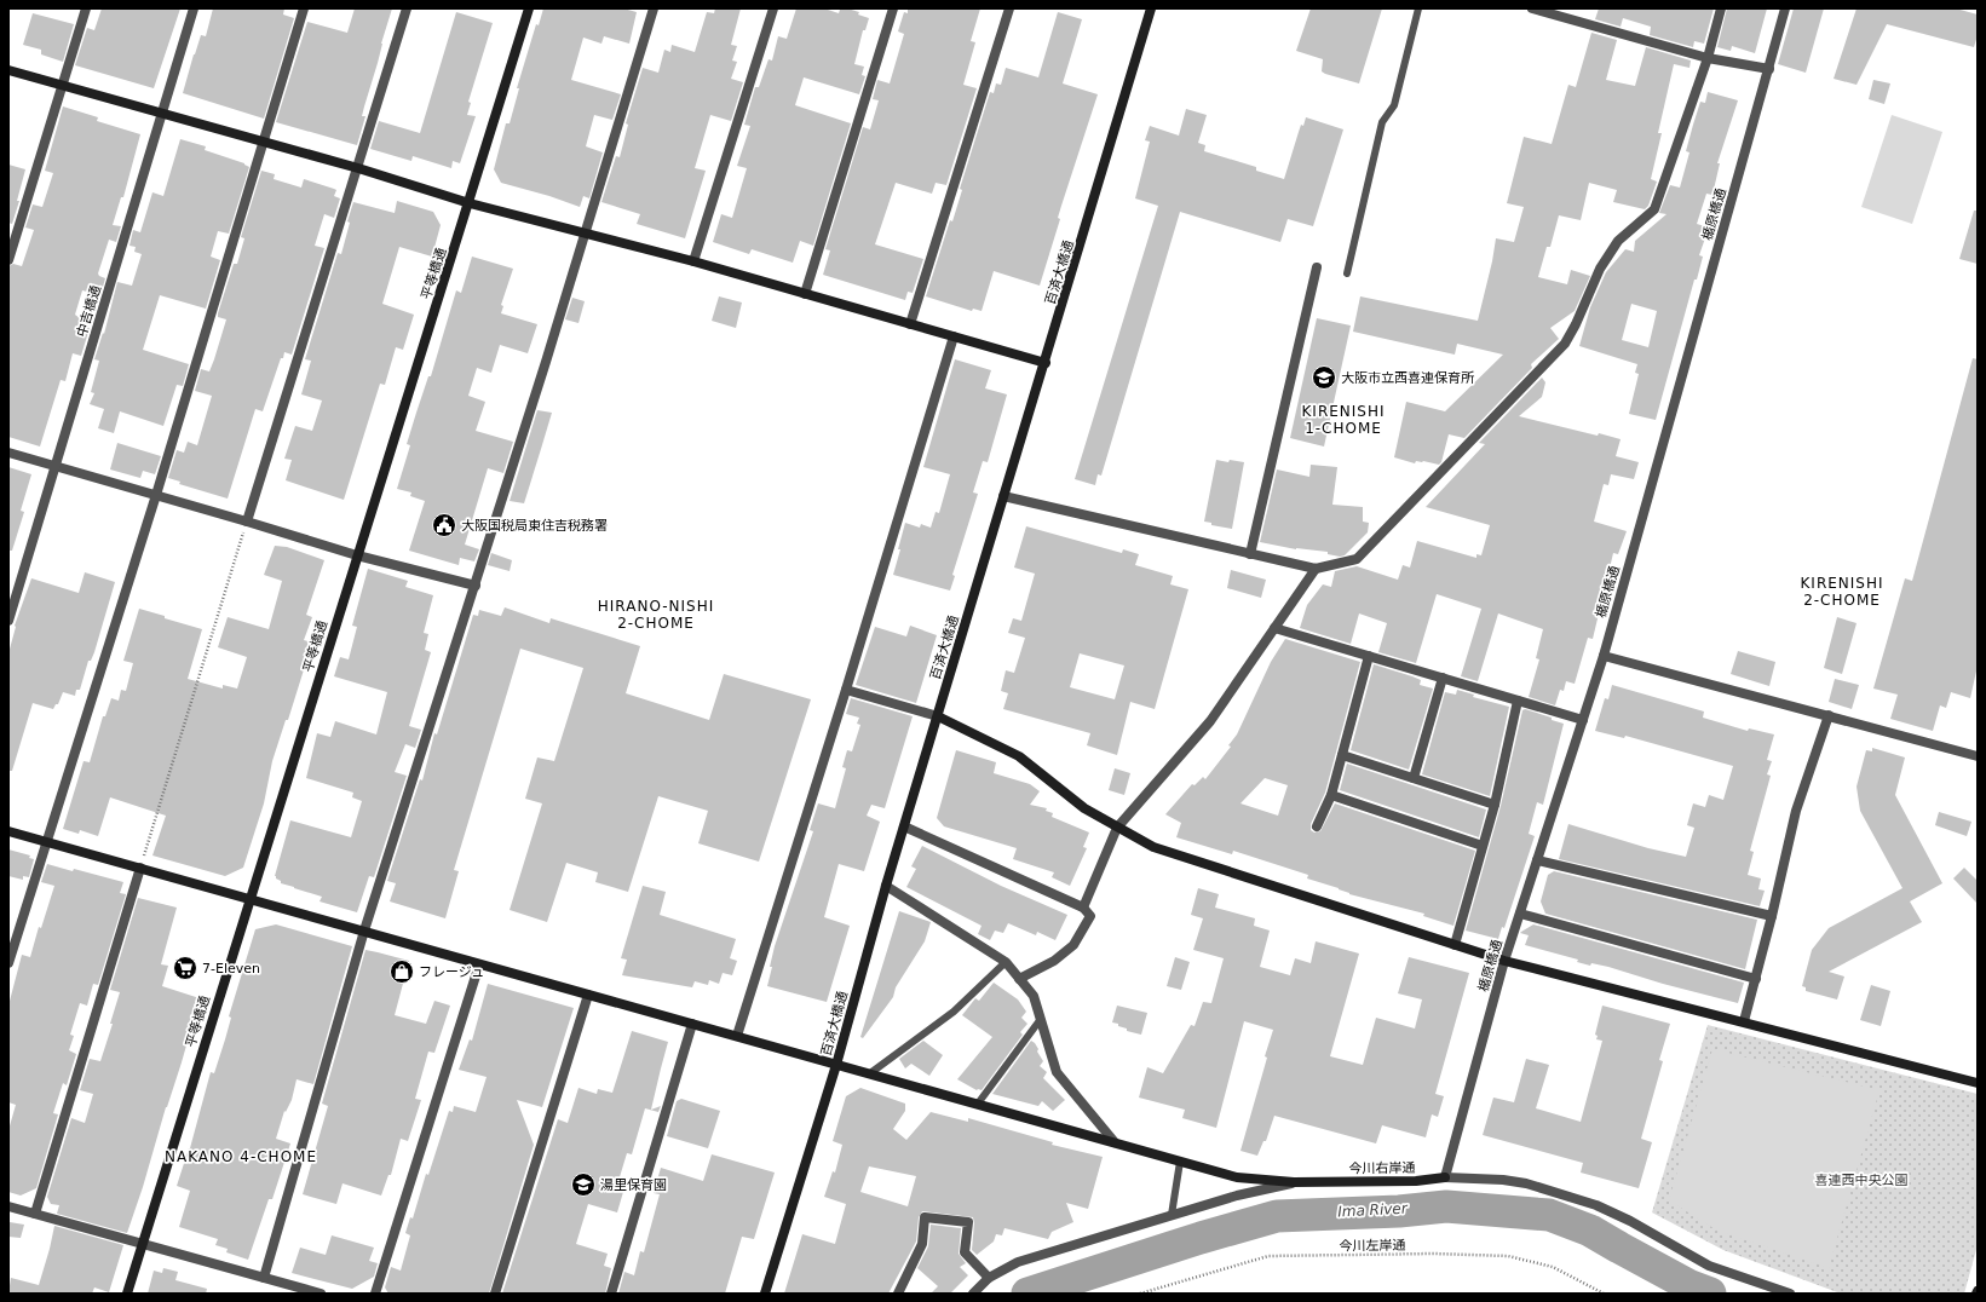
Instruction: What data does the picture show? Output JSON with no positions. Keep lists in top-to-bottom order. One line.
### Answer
{"streets":{"street":["楯原橋通","百済大橋通","平等橋通","中吉橋通","今川右岸通"],"path":["今川左岸通"]},"crossings":[["楯原橋通","今川右岸通"]],"districts":["KIRENISHI 1-CHOME","KIRENISHI 2-CHOME","HIRANO-NISHI 2-CHOME","NAKANO 4-CHOME"],"water":["Ima River"],"parks":["喜連西中央公園"],"places":{"school or university":["大阪市立西喜連保育所","湯里保育園"],"public building":["大阪国税局東住吉税務署"],"supermarket":["7-Eleven"],"shop":["フレージュ"]}}
